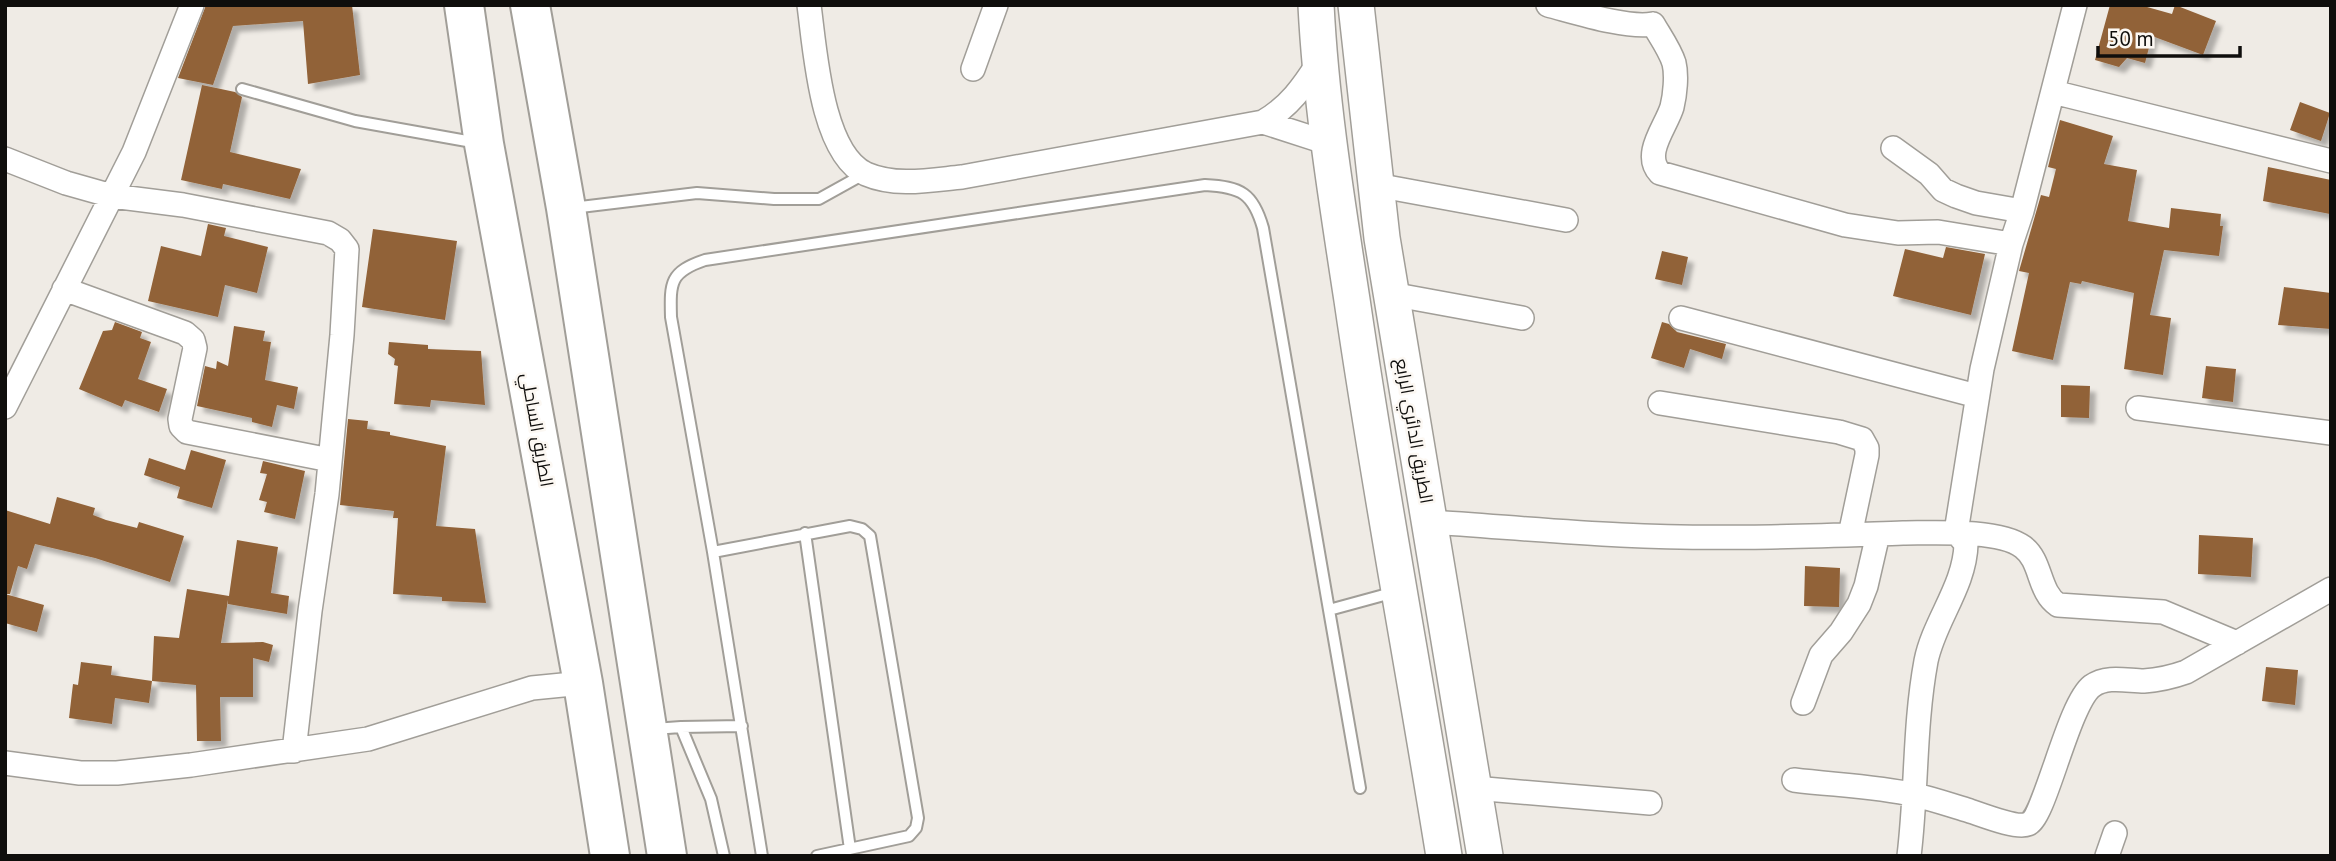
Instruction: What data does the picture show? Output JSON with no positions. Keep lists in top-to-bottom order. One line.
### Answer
{"streets":{"highway":["الطريق الساحلي"],"main road":["الطريق الدائري الرابع"]},"scale_bar":"50 m"}
